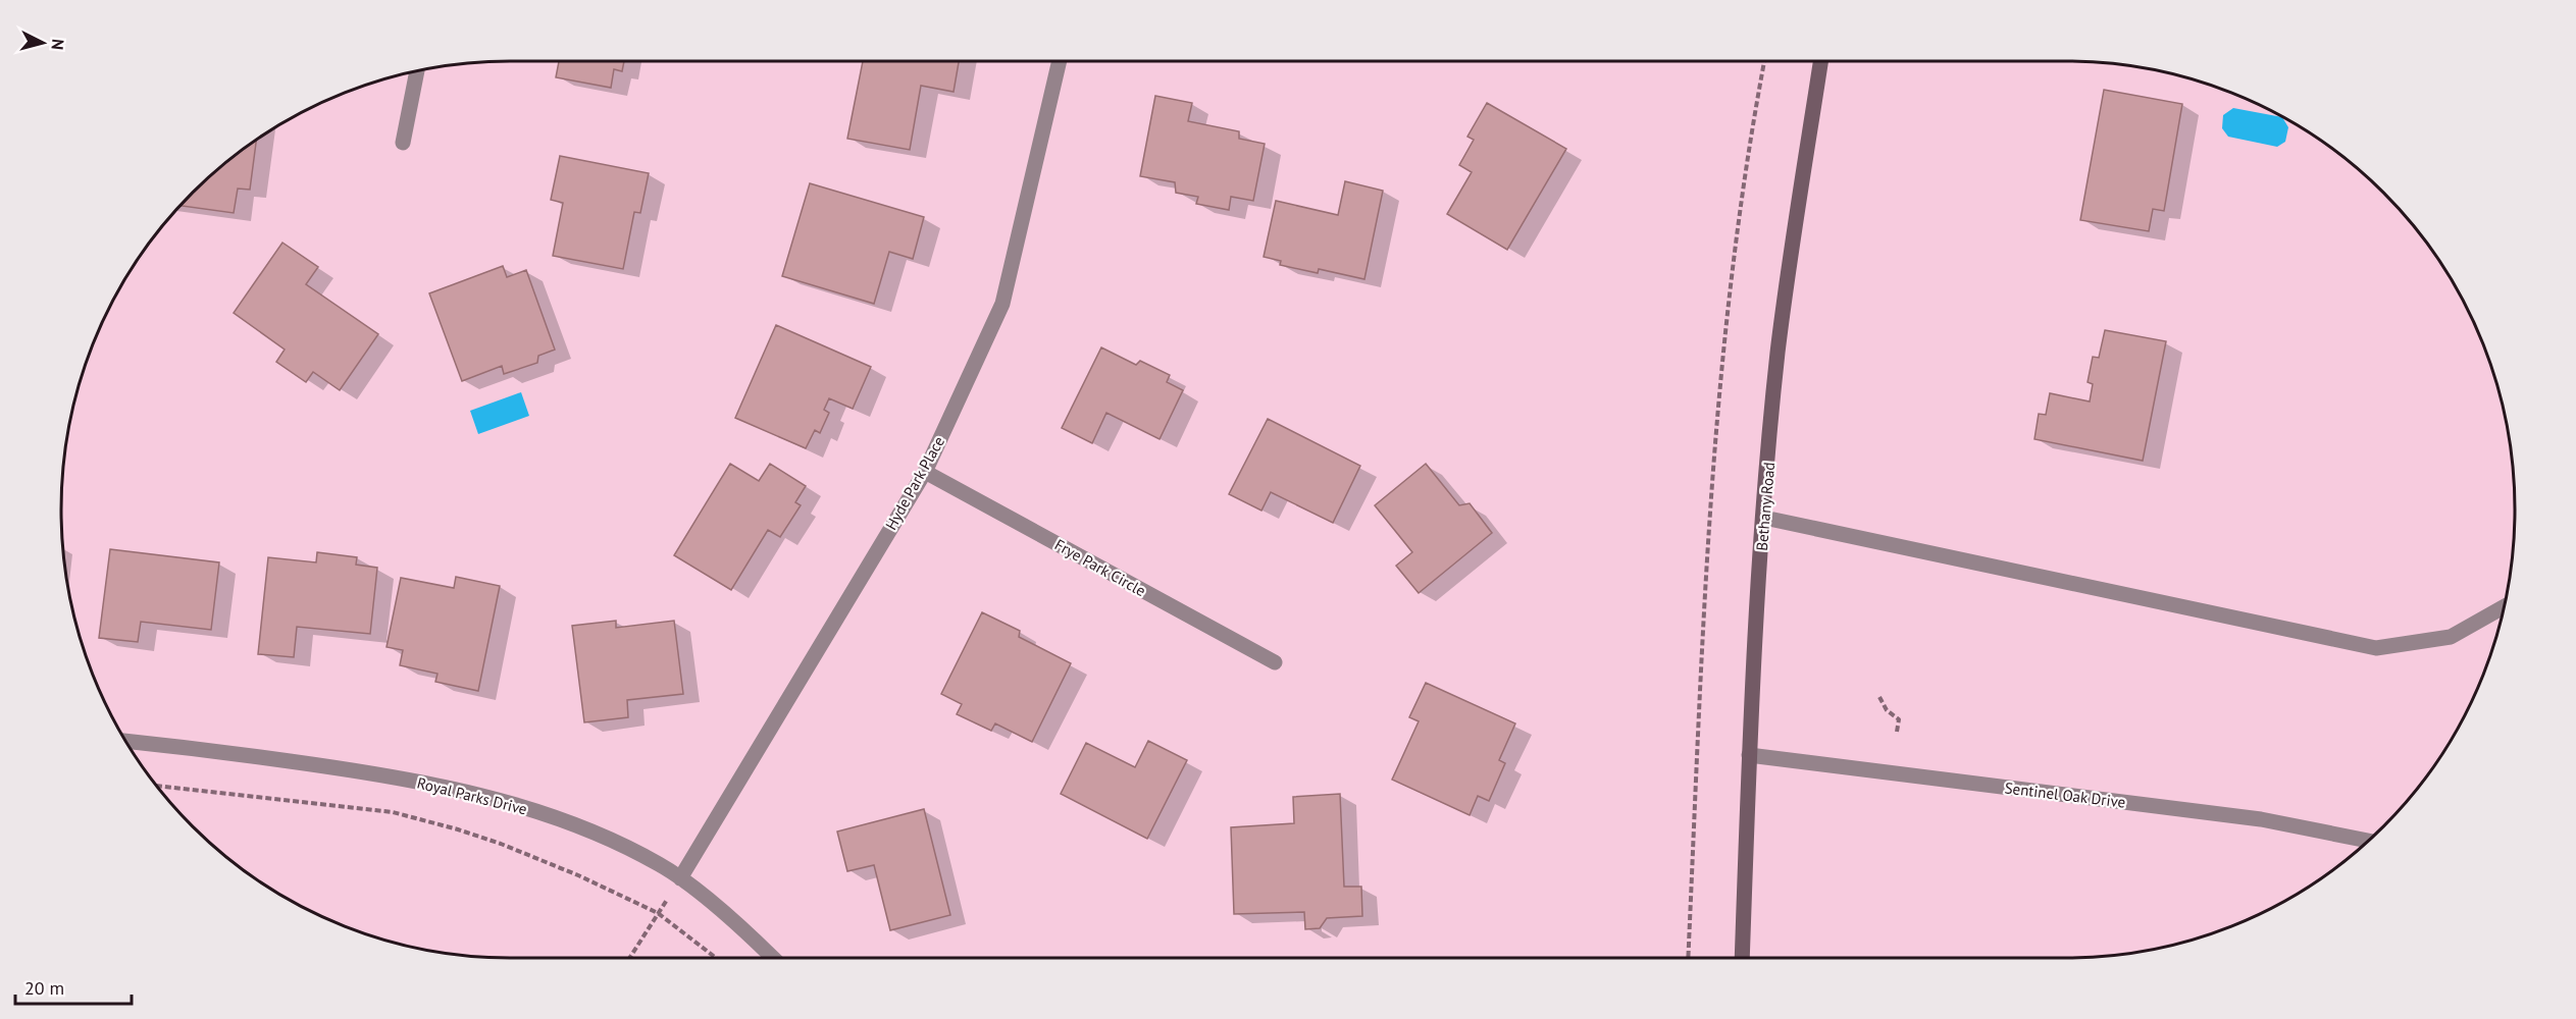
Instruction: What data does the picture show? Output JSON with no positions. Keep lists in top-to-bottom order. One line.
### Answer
{"streets":{"main road":["Bethany Road"],"street":["Hyde Park Place","Frye Park Circle","Sentinel Oak Drive","Royal Parks Drive"]},"crossings":[["Hyde Park Place","Frye Park Circle"],["Hyde Park Place","Royal Parks Drive"],["Bethany Road","Sentinel Oak Drive"]],"scale_bar":"20 m","north":"right"}
